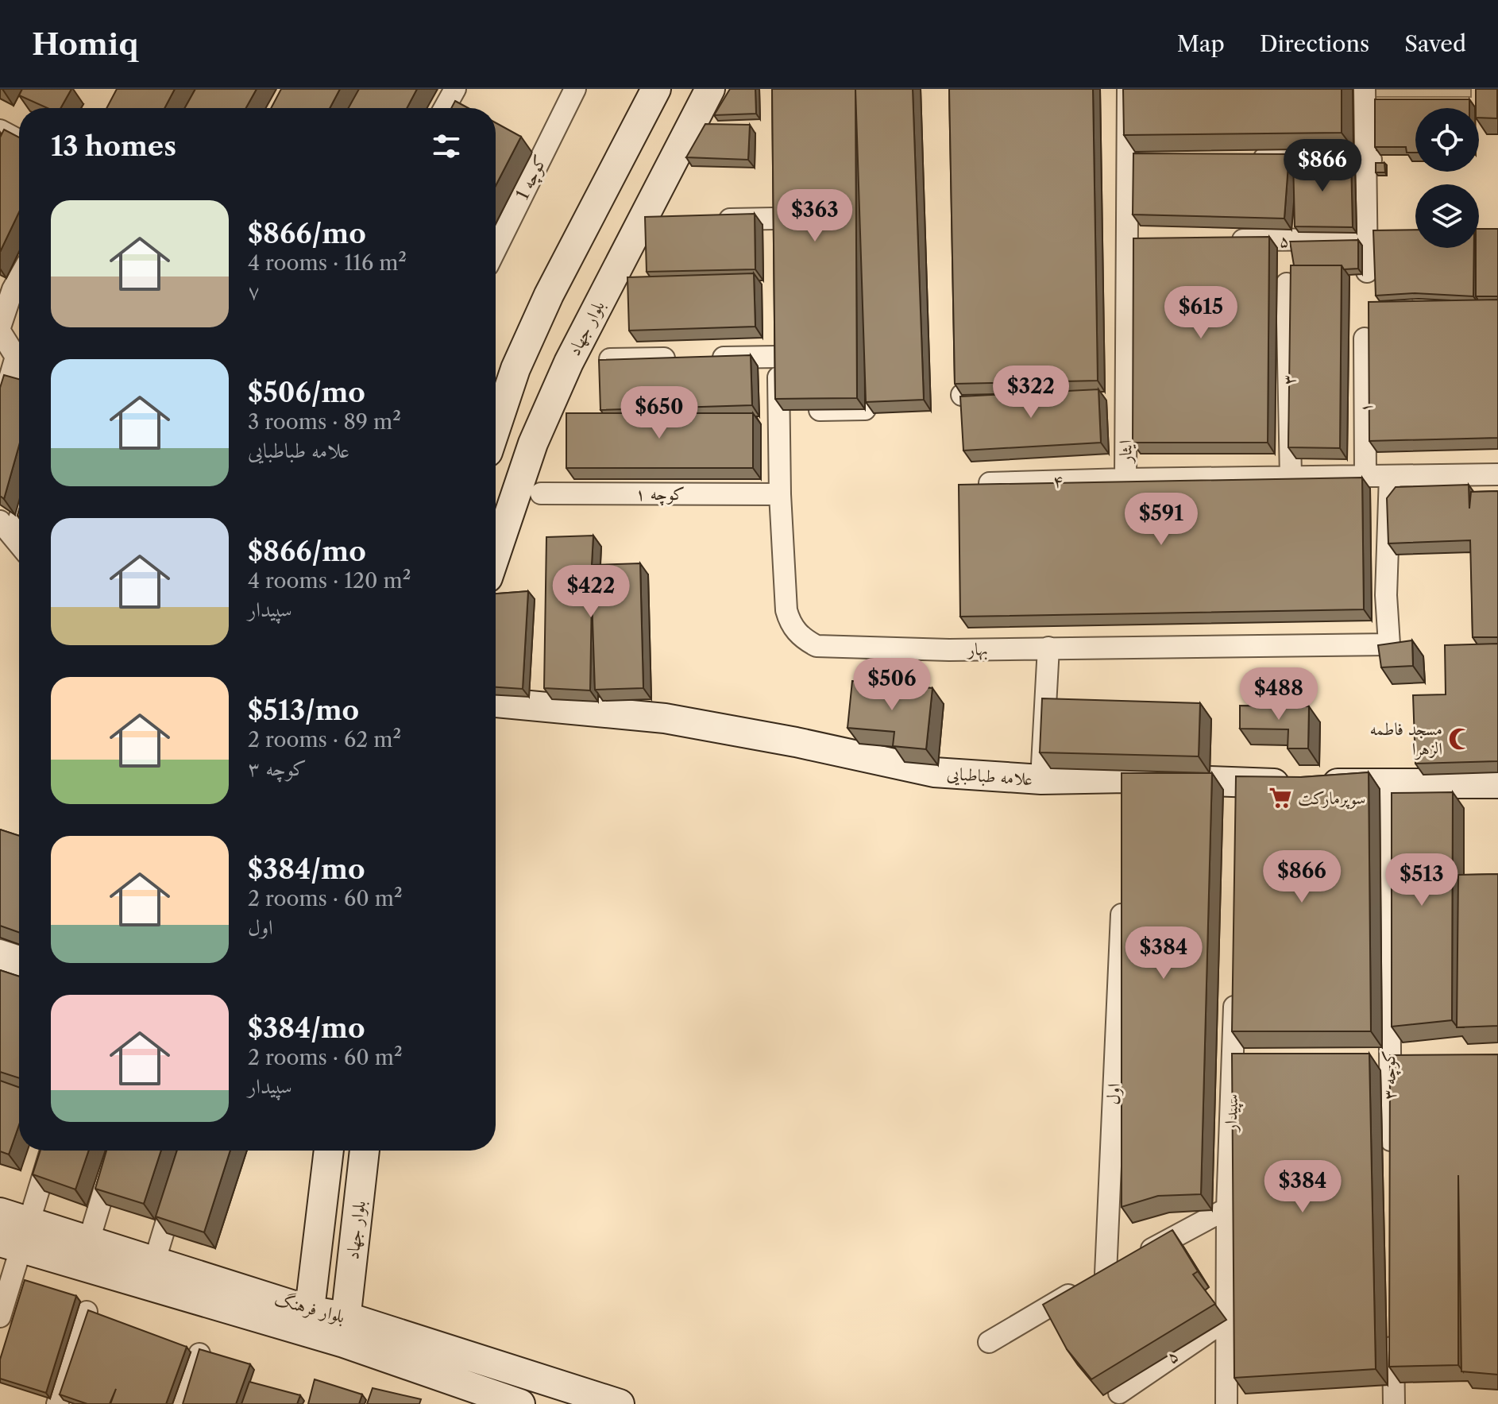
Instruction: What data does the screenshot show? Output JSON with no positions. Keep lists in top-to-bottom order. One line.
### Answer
{"streets":{"main road":["بلوار جهاد","علامه طباطبایی","بلوار فرهنگ"],"street":["کوچه 1","۵","۳","۱","ایثار","۴","کوچه ۱","بهار","کوچه ۳","اول","سپیدار"]},"crossings":[["۵","سپیدار"],["بلوار جهاد","کوچه ۱"],["بلوار جهاد","بلوار فرهنگ"],["۳","ایثار"],["۱","ایثار"],["ایثار","۴"],["ایثار","بهار"],["کوچه ۱","بهار"],["علامه طباطبایی","کوچه ۳"]],"places":{"mosque":["مسجد فاطمه الزهرا"],"supermarket":["سوپرمارکت"]},"page":{"header":"Homiq","nav":["Map","Directions","Saved"],"heading":"13 homes","price":["$866","$363","$615","$322","$650","$591","$422","$506","$488","$866","$513","$384","$384"],"list":[{"name":"$866/mo","note":"4 rooms · 116 m² · ۷"},{"name":"$506/mo","note":"3 rooms · 89 m² · علامه طباطبایی"},{"name":"$866/mo","note":"4 rooms · 120 m² · سپیدار"},{"name":"$513/mo","note":"2 rooms · 62 m² · کوچه ۳"},{"name":"$384/mo","note":"2 rooms · 60 m² · اول"},{"name":"$384/mo","note":"2 rooms · 60 m² · سپیدار"}]}}
